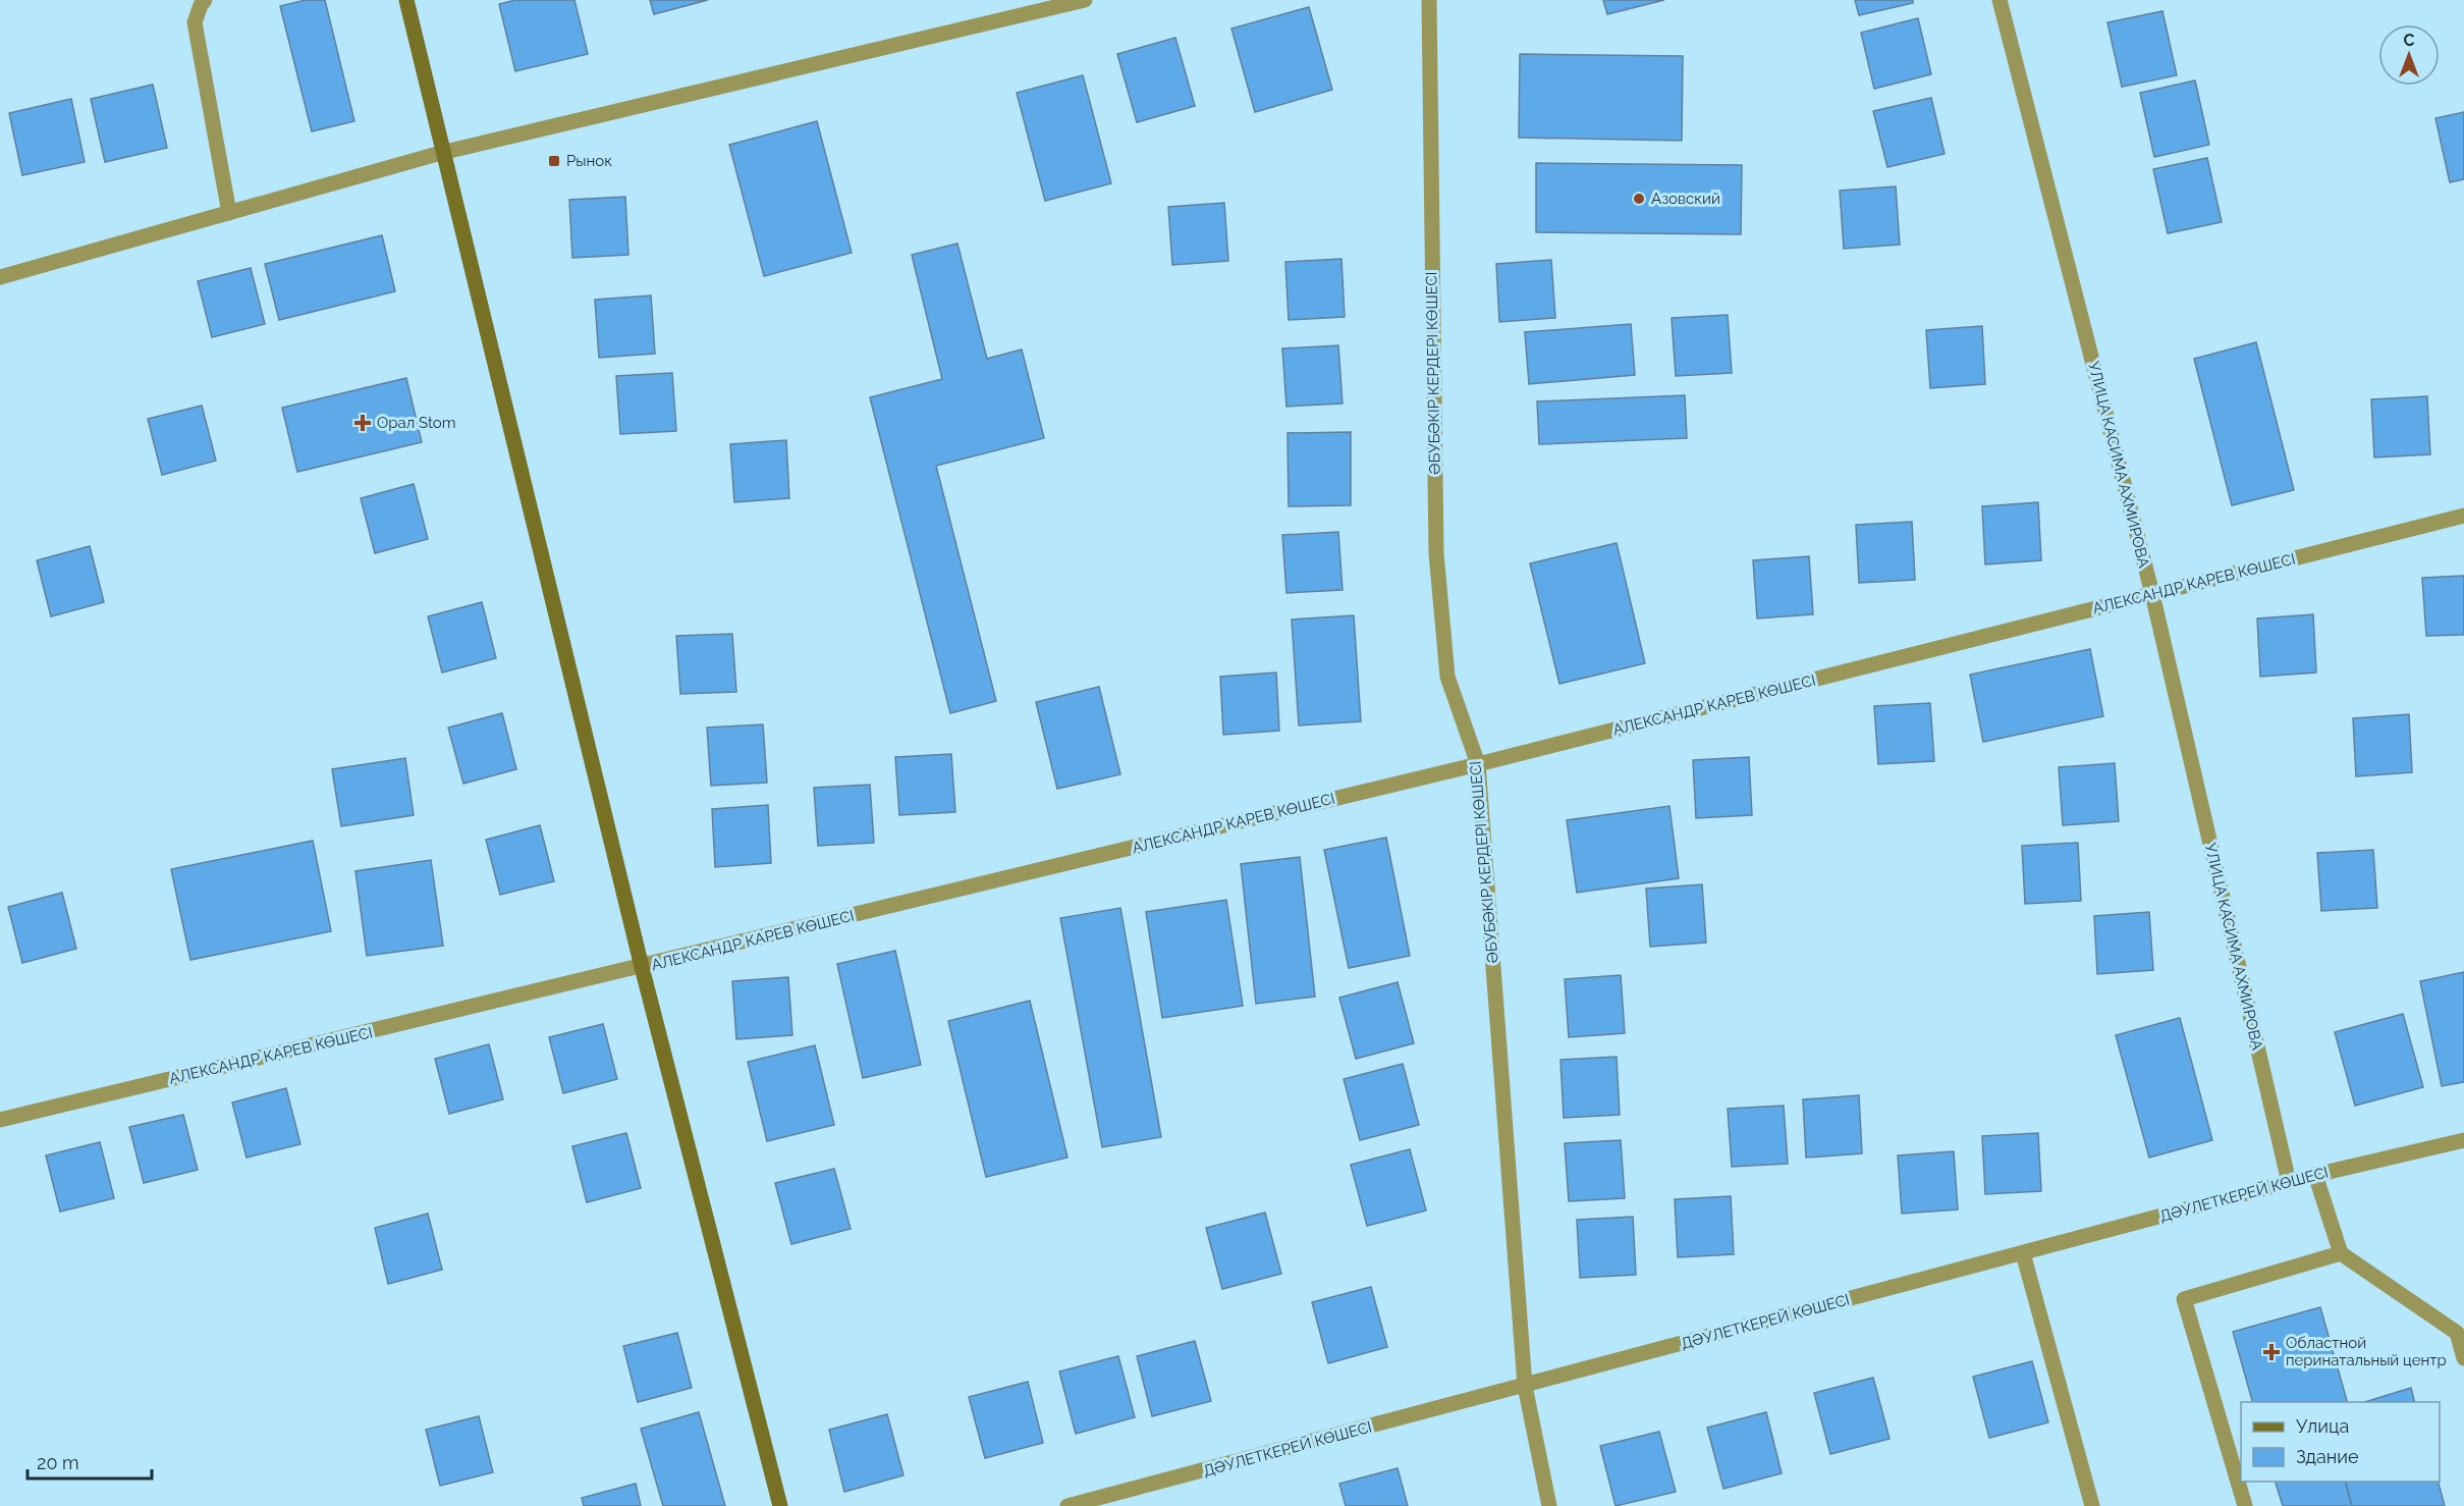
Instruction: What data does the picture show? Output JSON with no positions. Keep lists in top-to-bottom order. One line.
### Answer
{"streets":{"street":["ӘБУБӘКІР КЕРДЕРІ КӨШЕСІ","УЛИЦА КАСИМА АХМИРОВА","АЛЕКСАНДР КАРЕВ КӨШЕСІ","ДӘУЛЕТКЕРЕЙ КӨШЕСІ"]},"crossings":[["ӘБУБӘКІР КЕРДЕРІ КӨШЕСІ","АЛЕКСАНДР КАРЕВ КӨШЕСІ"],["ӘБУБӘКІР КЕРДЕРІ КӨШЕСІ","ДӘУЛЕТКЕРЕЙ КӨШЕСІ"],["УЛИЦА КАСИМА АХМИРОВА","АЛЕКСАНДР КАРЕВ КӨШЕСІ"],["УЛИЦА КАСИМА АХМИРОВА","ДӘУЛЕТКЕРЕЙ КӨШЕСІ"]],"places":{"transit":["Рынок"],"other":["Азовский"],"health":["Орал Stom","Областной перинатальный центр"]},"legend":["Улица","Здание"],"scale_bar":"20 m","north":"top"}
